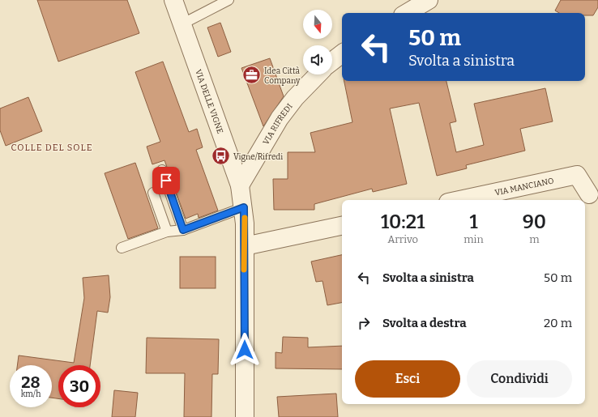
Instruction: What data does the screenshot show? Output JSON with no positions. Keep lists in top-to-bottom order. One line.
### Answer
{"streets":{"street":["VIA DELLE VIGNE","VIA RIFREDI","VIA MANCIANO"]},"crossings":[["VIA DELLE VIGNE","VIA RIFREDI"]],"districts":["COLLE DEL SOLE"],"places":{"office":["Idea Città Company"],"bus stop":["Vigne/Rifredi"]},"north":"bottom","page":{"turn":["50 m","Svolta a sinistra"],"eta":["10:21","Arrivo","1","min","90","m"],"list":[{"name":"Svolta a sinistra","value":"50 m"},{"name":"Svolta a destra","value":"20 m"}],"buttons":["Esci","Condividi"],"speed":"28 km/h","limit":"30"}}
